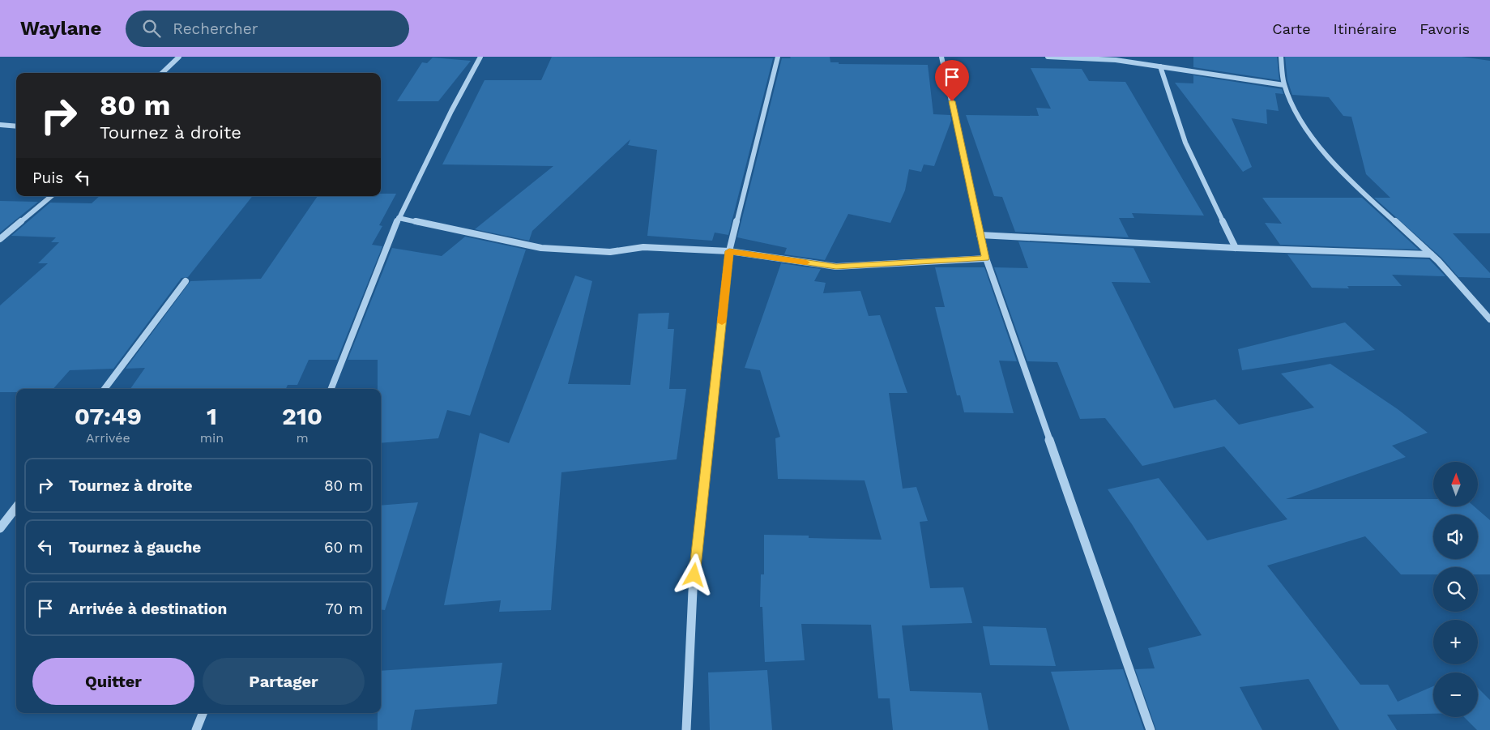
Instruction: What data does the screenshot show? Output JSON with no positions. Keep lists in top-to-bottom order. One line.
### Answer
{"north":"top","page":{"header":"Waylane","search":"Rechercher","nav":["Carte","Itinéraire","Favoris"],"turn":["80 m","Tournez à droite"],"then":"Puis","eta":["07:49","Arrivée","1","min","210","m"],"list":[{"name":"Tournez à droite","value":"80 m"},{"name":"Tournez à gauche","value":"60 m"},{"name":"Arrivée à destination","value":"70 m"}],"map_buttons":["+","−"],"buttons":["Quitter","Partager"]}}
